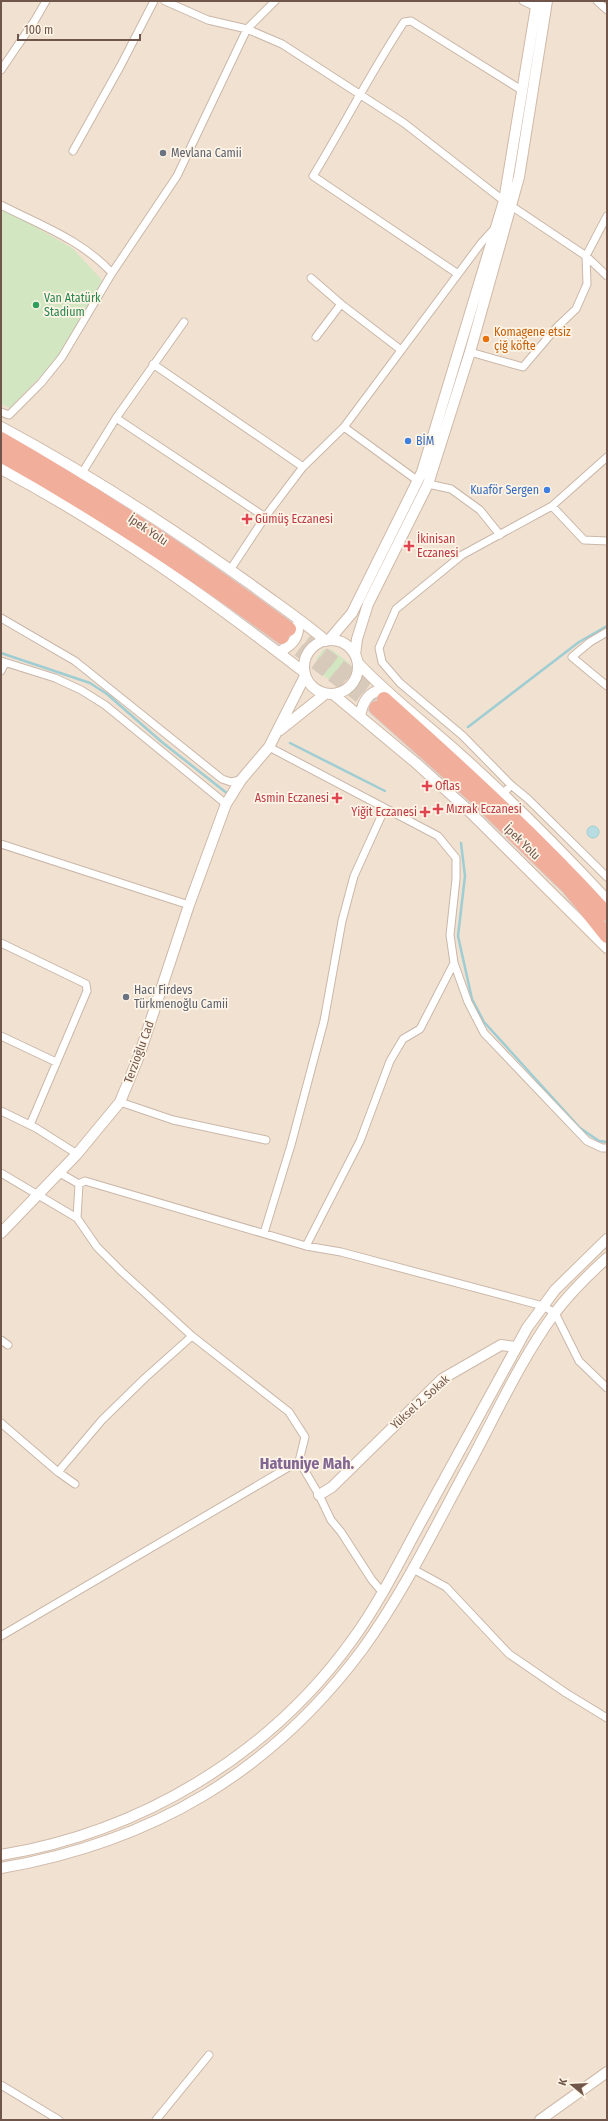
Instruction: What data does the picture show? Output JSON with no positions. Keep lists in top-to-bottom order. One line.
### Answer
{"streets":{"highway":["İpek Yolu"],"street":["Terzioğlu Cad","Yüksel 2. Sokak"]},"districts":["Hatuniye Mah."],"places":{"other":["Mevlana Camii","Van Atatürk Stadium","Komagene etsiz çiğ köfte","BİM","Kuaför Sergen","Hacı Firdevs Türkmenoğlu Camii"],"health":["Gümüş Eczanesi","İkinisan Eczanesi","Oflas","Asmin Eczanesi","Mızrak Eczanesi","Yiğit Eczanesi"]},"scale_bar":"100 m","north":"left"}
